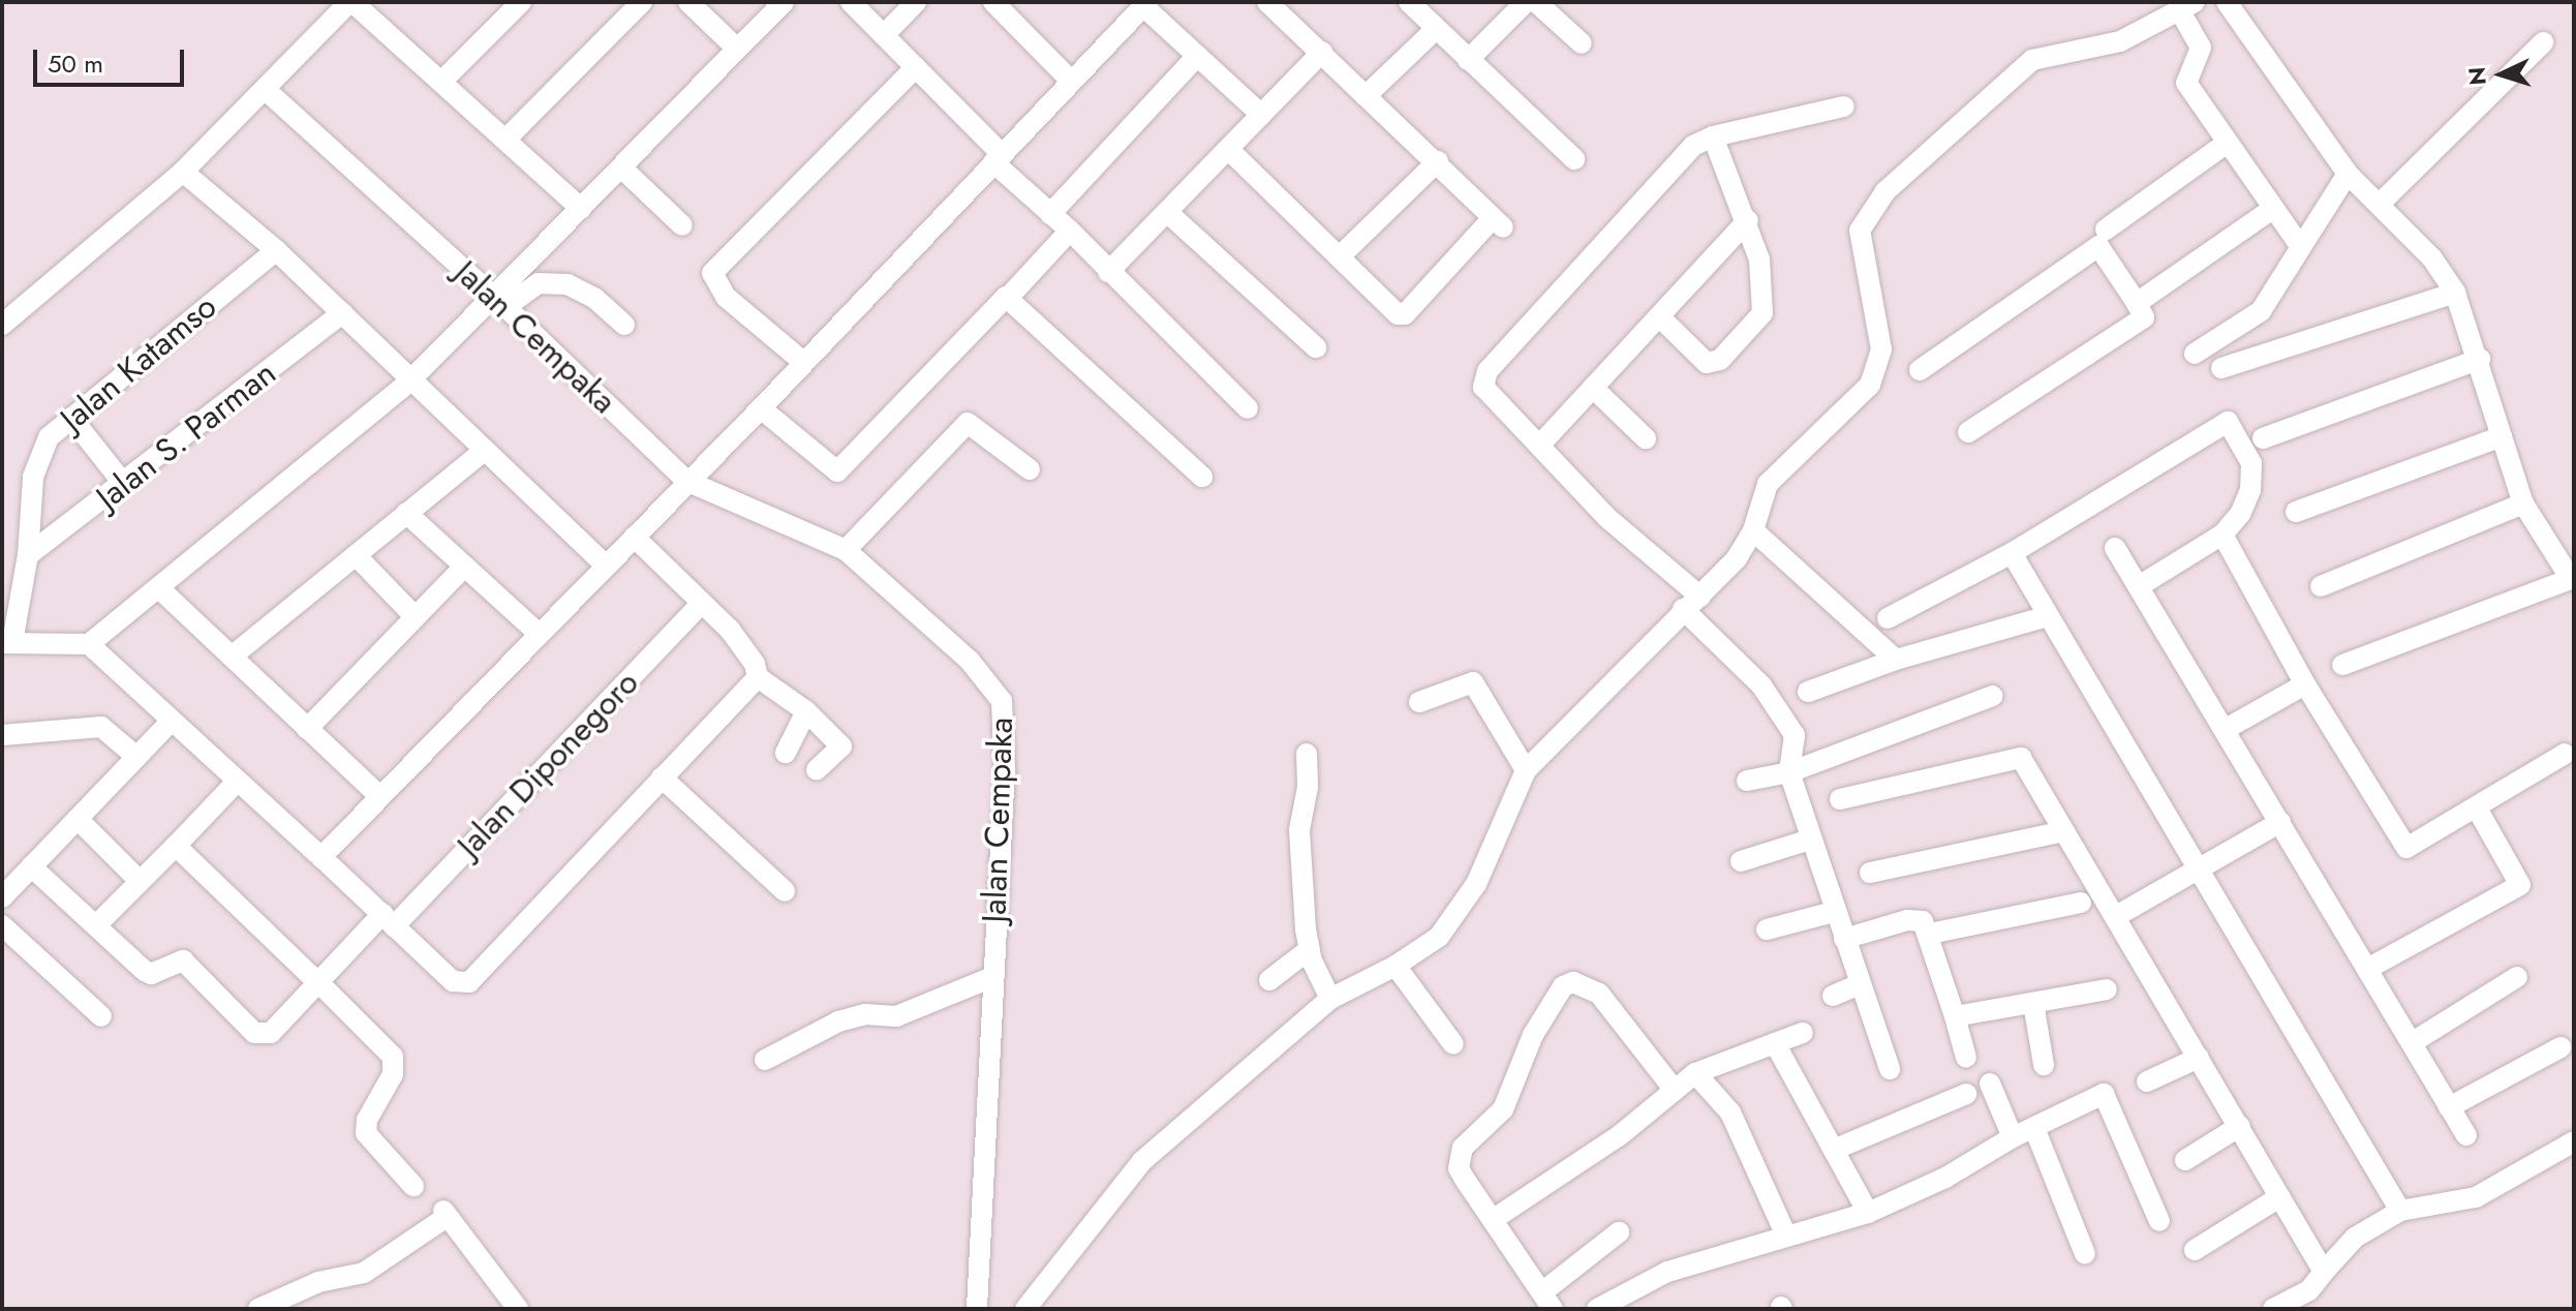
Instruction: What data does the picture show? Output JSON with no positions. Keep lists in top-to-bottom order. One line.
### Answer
{"streets":{"street":["Jalan Cempaka","Jalan Katamso","Jalan S. Parman","Jalan Diponegoro"]},"crossings":[["Jalan Katamso","Jalan S. Parman"]],"scale_bar":"50 m","north":"left"}
